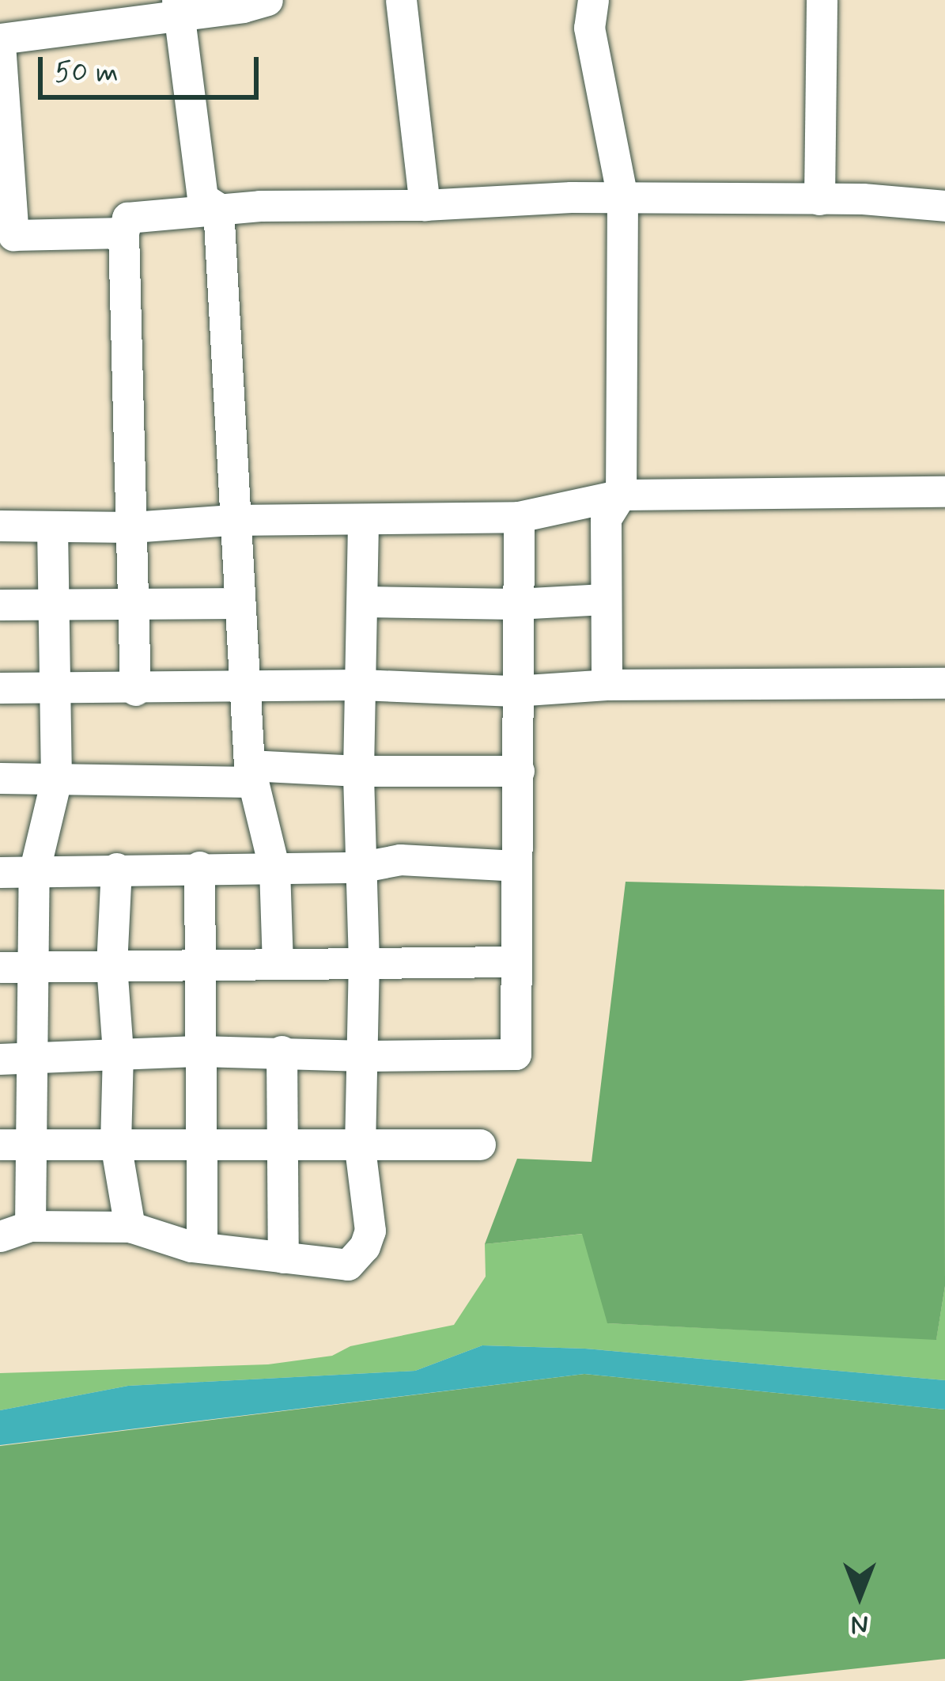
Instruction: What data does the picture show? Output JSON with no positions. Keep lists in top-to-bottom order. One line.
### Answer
{"scale_bar":"50 m","north":"bottom"}
